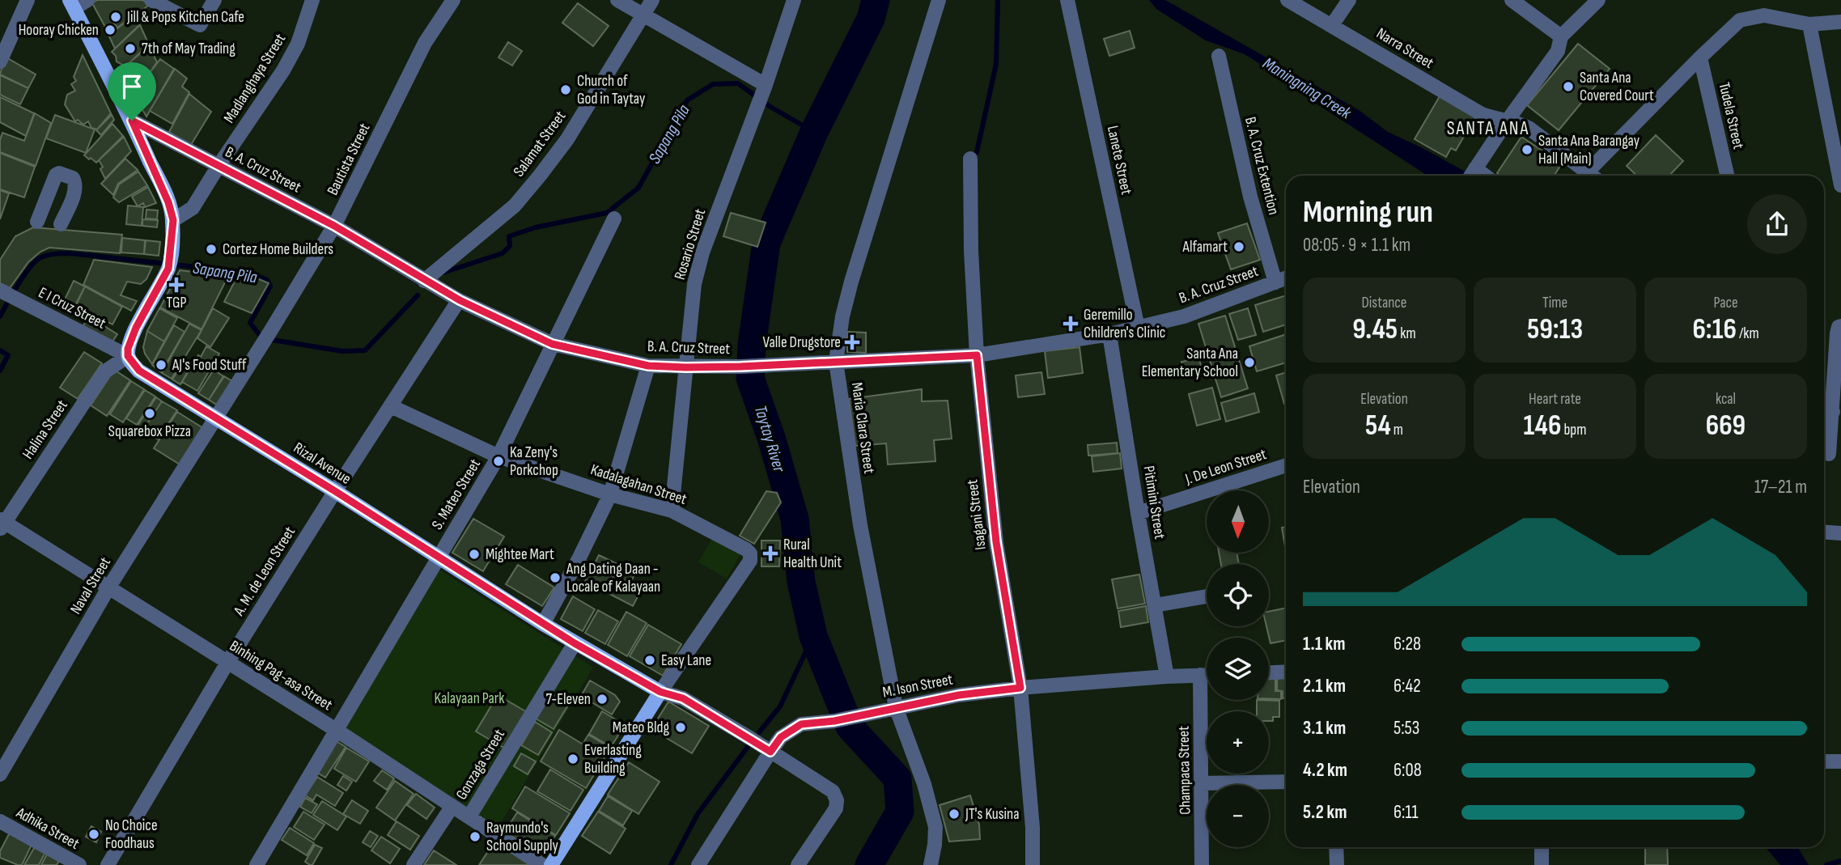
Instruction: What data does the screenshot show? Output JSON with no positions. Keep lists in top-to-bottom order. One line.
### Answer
{"streets":{"main road":["Rizal Avenue"],"street":["Narra Street","Madlanghaya Street","Tudela Street","Salamat Street","Bautista Street","Lanete Street","B. A. Cruz Extention","B. A. Cruz Street","Rosario Street","E I Cruz Street","Maria Clara Street","Halina Street","J. De Leon Street","Kadalagahan Street","S. Mateo Street","Pitimini Street","Isagani Street","A. M. de Leon Street","Naval Street","Binhing Pag-asa Street","M. Ison Street","Gonzaga Street","Champaca Street","Adhika Street"]},"crossings":[["Madlanghaya Street","B. A. Cruz Street"],["Salamat Street","B. A. Cruz Street"],["Bautista Street","B. A. Cruz Street"],["Bautista Street","Rizal Avenue"],["Bautista Street","Naval Street"],["Lanete Street","B. A. Cruz Street"],["B. A. Cruz Extention","B. A. Cruz Street"],["B. A. Cruz Street","Rosario Street"],["B. A. Cruz Street","Maria Clara Street"],["B. A. Cruz Street","S. Mateo Street"],["B. A. Cruz Street","Pitimini Street"],["B. A. Cruz Street","Isagani Street"],["B. A. Cruz Street","A. M. de Leon Street"],["Rosario Street","Kadalagahan Street"],["E I Cruz Street","Halina Street"],["E I Cruz Street","Rizal Avenue"],["Maria Clara Street","M. Ison Street"],["Halina Street","Rizal Avenue"],["Halina Street","Binhing Pag-asa Street"],["Rizal Avenue","Kadalagahan Street"],["Rizal Avenue","S. Mateo Street"],["Rizal Avenue","A. M. de Leon Street"],["Rizal Avenue","Naval Street"],["Rizal Avenue","Gonzaga Street"],["J. De Leon Street","Pitimini Street"],["Kadalagahan Street","S. Mateo Street"],["Kadalagahan Street","A. M. de Leon Street"],["S. Mateo Street","Binhing Pag-asa Street"],["Pitimini Street","M. Ison Street"],["Isagani Street","M. Ison Street"],["A. M. de Leon Street","Binhing Pag-asa Street"],["Naval Street","Binhing Pag-asa Street"],["Binhing Pag-asa Street","Gonzaga Street"],["M. Ison Street","Champaca Street"]],"districts":["SANTA ANA"],"water":["Maningning Creek","Sapang Pila","Taytay River"],"parks":["Kalayaan Park"],"places":{"other":["Jill & Pops Kitchen Cafe","Hooray Chicken","7th of May Trading","Santa Ana Covered Court","Church of God in Taytay","Santa Ana Barangay Hall (Main)","Alfamart","Cortez Home Builders","Santa Ana Elementary School","AJ's Food Stuff","Squarebox Pizza","Ka Zeny's Porkchop","Mightee Mart","Ang Dating Daan - Locale of Kalayaan","Easy Lane","7-Eleven","Mateo Bldg","Everlasting Building","JT's Kusina","No Choice Foodhaus","Raymundo's School Supply"],"health":["TGP","Geremillo Children's Clinic","Valle Drugstore","Rural Health Unit"]},"north":"bottom","page":{"heading":["Morning run","08:05 · 9 × 1.1 km"],"stats":[["Distance","9.45 km"],["Time","59:13"],["Pace","6:16 /km"],["Elevation","54 m"],["Heart rate","146 bpm"],["kcal","669"]],"chart":["Elevation","17–21 m"],"map_buttons":["+","−"],"list":[{"name":"1.1 km","note":"6:28"},{"name":"2.1 km","note":"6:42"},{"name":"3.1 km","note":"5:53"},{"name":"4.2 km","note":"6:08"},{"name":"5.2 km","note":"6:11"}]}}
